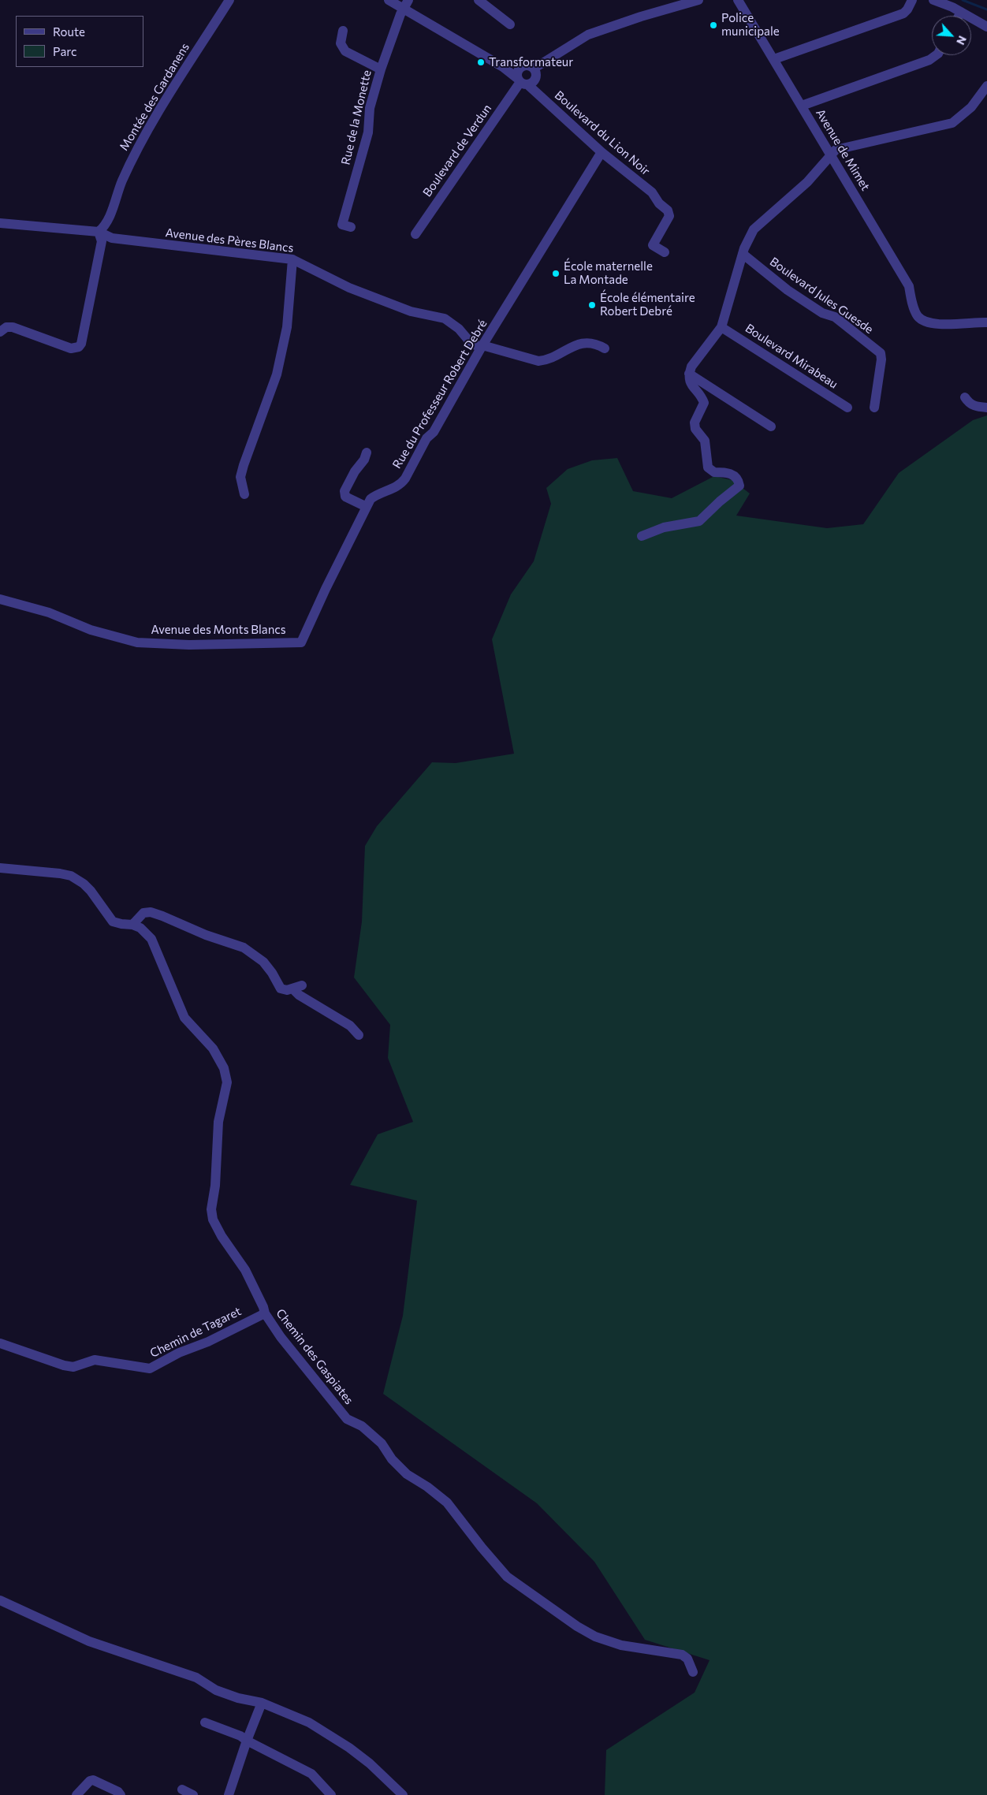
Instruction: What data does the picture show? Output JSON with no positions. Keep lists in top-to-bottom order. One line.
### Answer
{"streets":{"street":["Montée des Gardanens","Rue de la Monette","Boulevard du Lion Noir","Avenue de Mimet","Boulevard de Verdun","Avenue des Pères Blancs","Boulevard Jules Guesde","Boulevard Mirabeau","Rue du Professeur Robert Debré","Avenue des Monts Blancs","Chemin de Tagaret","Chemin des Gaspiates"]},"crossings":[["Montée des Gardanens","Avenue des Pères Blancs"],["Rue de la Monette","Boulevard du Lion Noir"],["Boulevard du Lion Noir","Boulevard de Verdun"],["Boulevard du Lion Noir","Rue du Professeur Robert Debré"],["Avenue des Pères Blancs","Rue du Professeur Robert Debré"],["Rue du Professeur Robert Debré","Avenue des Monts Blancs"],["Chemin de Tagaret","Chemin des Gaspiates"]],"places":["Police municipale","Transformateur","École maternelle La Montade","École élémentaire Robert Debré"],"legend":["Route","Parc"],"north":"bottom right"}
